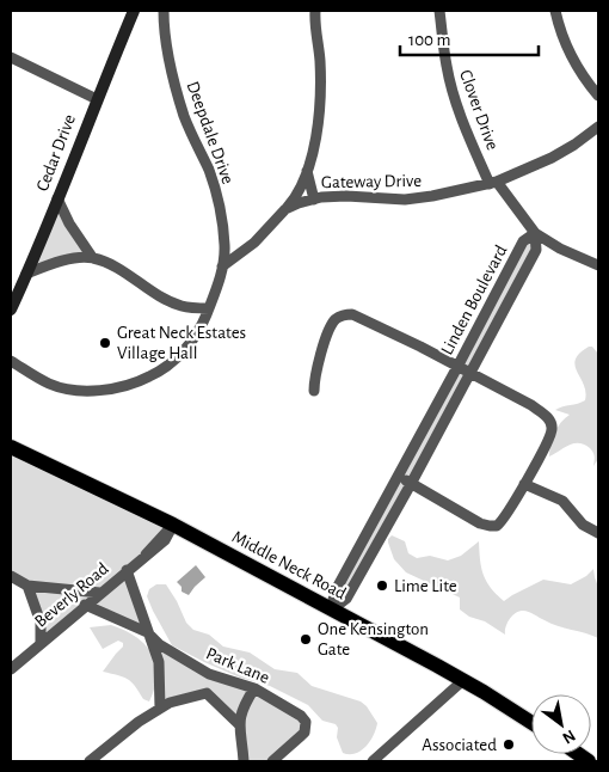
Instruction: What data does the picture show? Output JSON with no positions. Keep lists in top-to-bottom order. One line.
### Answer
{"streets":{"main road":["Middle Neck Road"],"street":["Clover Drive","Deepdale Drive","Cedar Drive","Gateway Drive","Linden Boulevard","Beverly Road","Park Lane"]},"crossings":[["Clover Drive","Gateway Drive"],["Clover Drive","Linden Boulevard"],["Deepdale Drive","Gateway Drive"],["Linden Boulevard","Middle Neck Road"],["Middle Neck Road","Beverly Road"],["Beverly Road","Park Lane"]],"places":["Great Neck Estates Village Hall","Lime Lite","One Kensington Gate","Associated"],"scale_bar":"100 m","north":"bottom right"}
